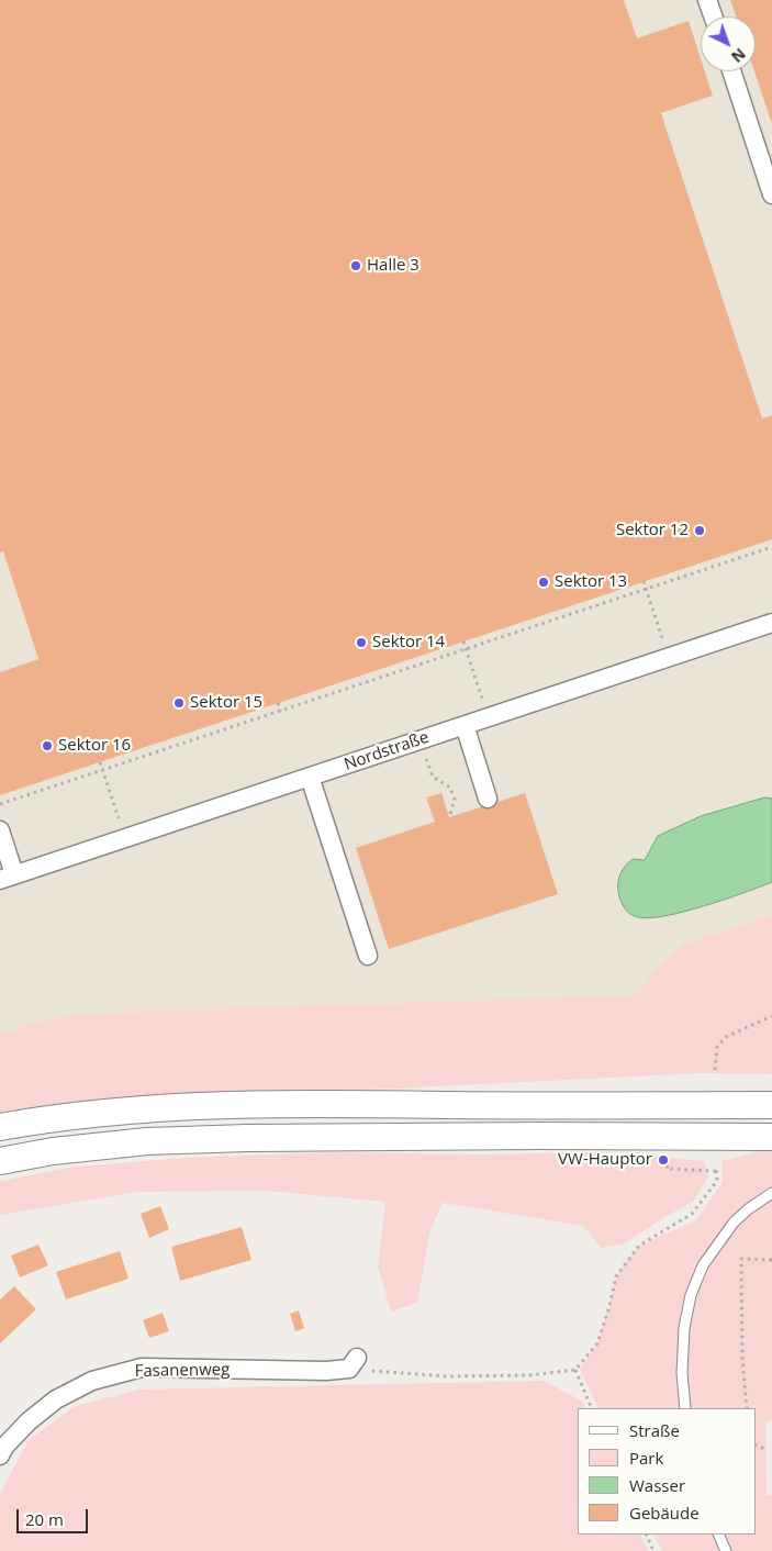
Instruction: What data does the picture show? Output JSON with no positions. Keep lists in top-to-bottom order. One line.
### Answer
{"streets":{"street":["Nordstraße","Fasanenweg"]},"places":["Halle 3","Sektor 12","Sektor 13","Sektor 14","Sektor 15","Sektor 16","VW-Hauptor"],"legend":["Straße","Park","Wasser","Gebäude"],"scale_bar":"20 m","north":"bottom right"}
